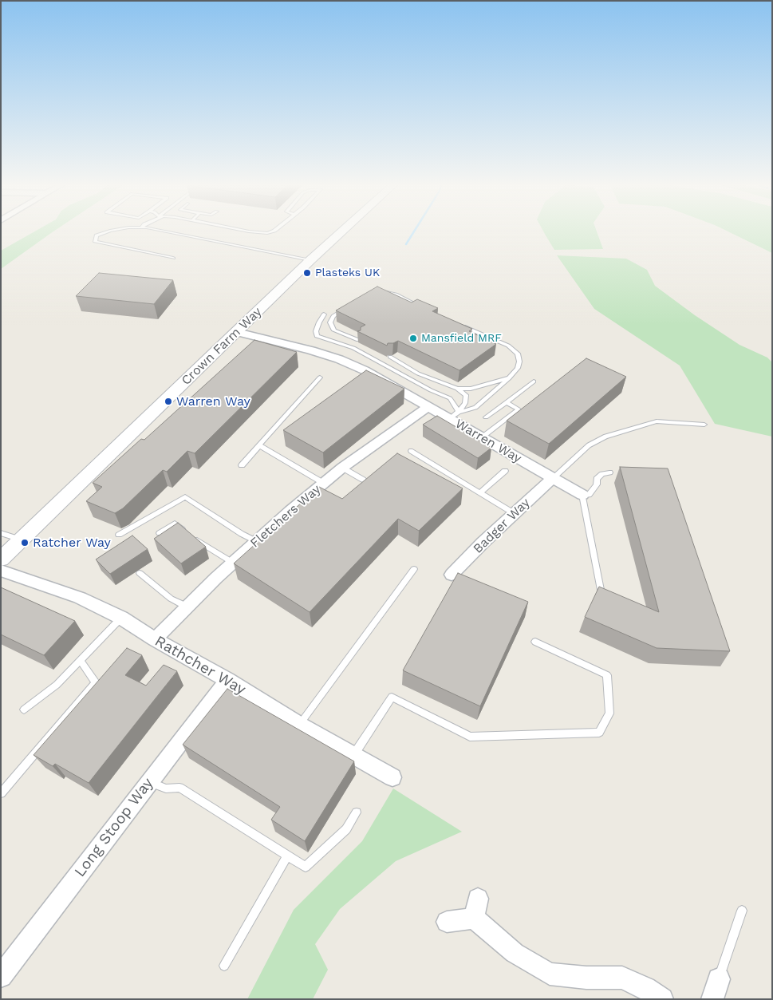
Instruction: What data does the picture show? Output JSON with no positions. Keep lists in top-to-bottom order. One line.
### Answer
{"streets":{"street":["Crown Farm Way","Warren Way","Fletchers Way","Badger Way","Rathcher Way","Long Stoop Way"]},"crossings":[["Crown Farm Way","Warren Way"],["Warren Way","Fletchers Way"],["Warren Way","Badger Way"],["Fletchers Way","Rathcher Way"],["Rathcher Way","Long Stoop Way"]],"places":["Plasteks UK","Mansfield MRF","Warren Way","Ratcher Way"]}
